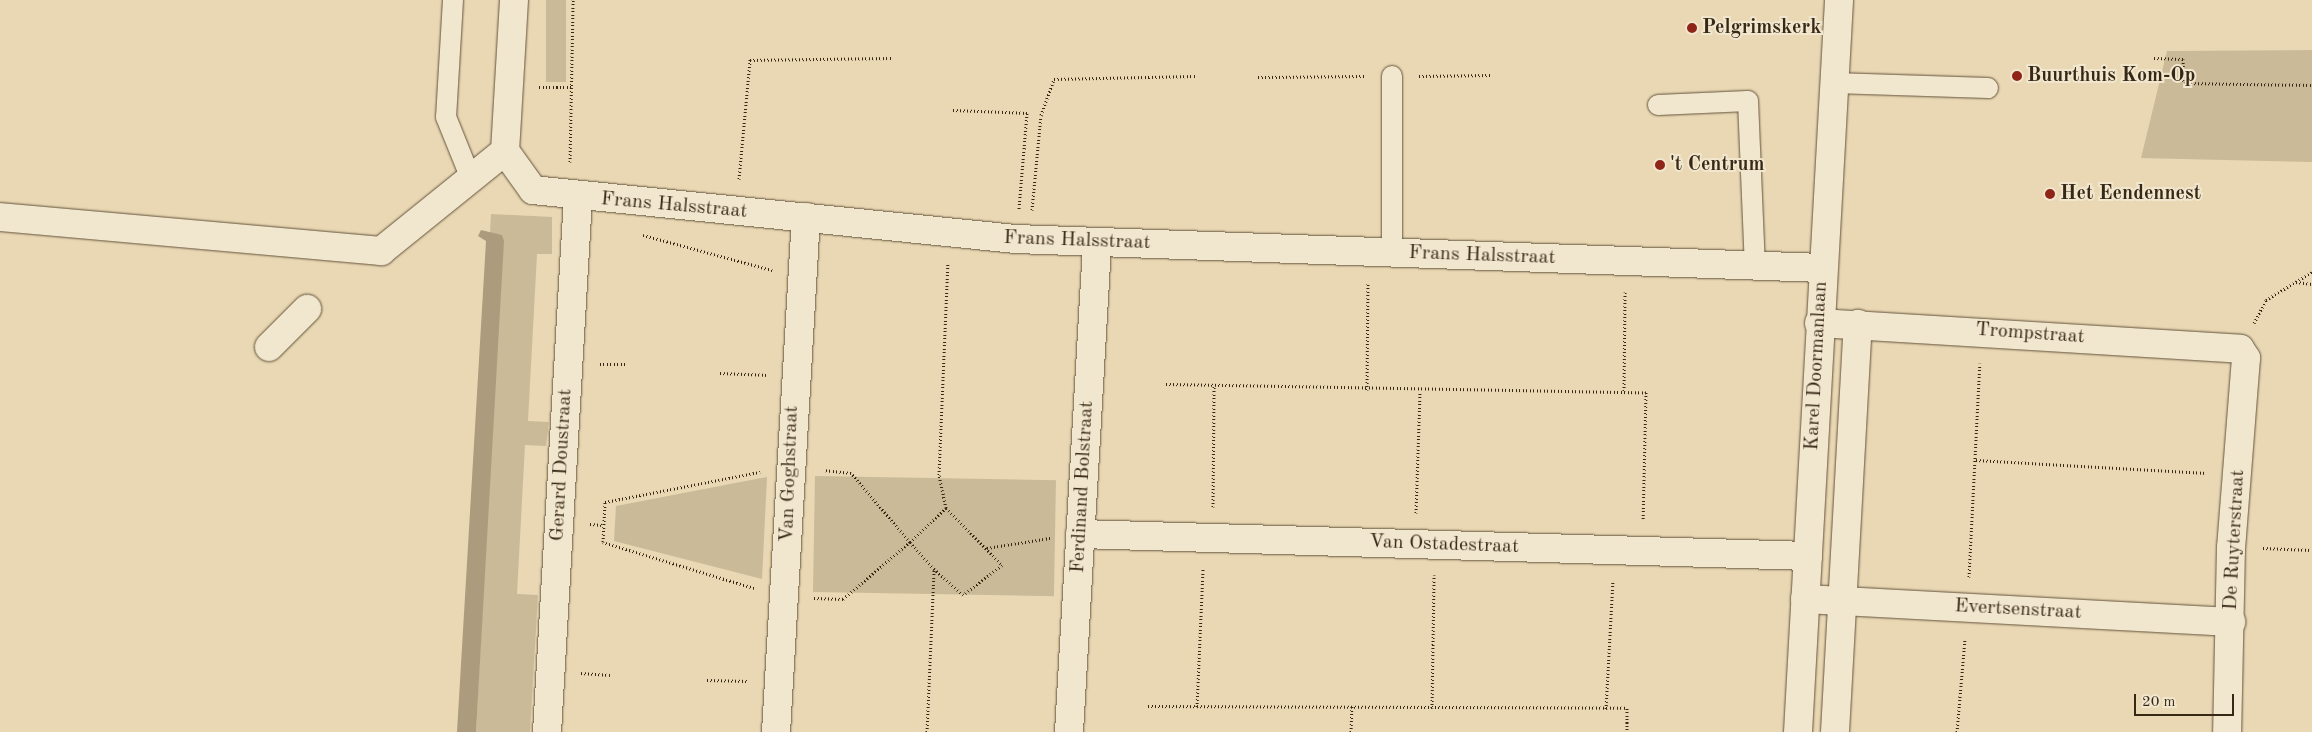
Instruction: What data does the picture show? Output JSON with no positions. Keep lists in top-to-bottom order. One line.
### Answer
{"streets":{"street":["Frans Halsstraat","Trompstraat","Karel Doormanlaan","Gerard Doustraat","Van Goghstraat","Ferdinand Bolstraat","De Ruyterstraat","Van Ostadestraat","Evertsenstraat"]},"crossings":[["Frans Halsstraat","Karel Doormanlaan"],["Frans Halsstraat","Gerard Doustraat"],["Frans Halsstraat","Van Goghstraat"],["Frans Halsstraat","Ferdinand Bolstraat"],["Trompstraat","Karel Doormanlaan"],["Trompstraat","De Ruyterstraat"],["Karel Doormanlaan","Van Ostadestraat"],["Karel Doormanlaan","Evertsenstraat"],["Ferdinand Bolstraat","Van Ostadestraat"],["De Ruyterstraat","Evertsenstraat"]],"places":["Pelgrimskerk","Buurthuis Kom-Op","'t Centrum","Het Eendennest"],"scale_bar":"20 m"}
